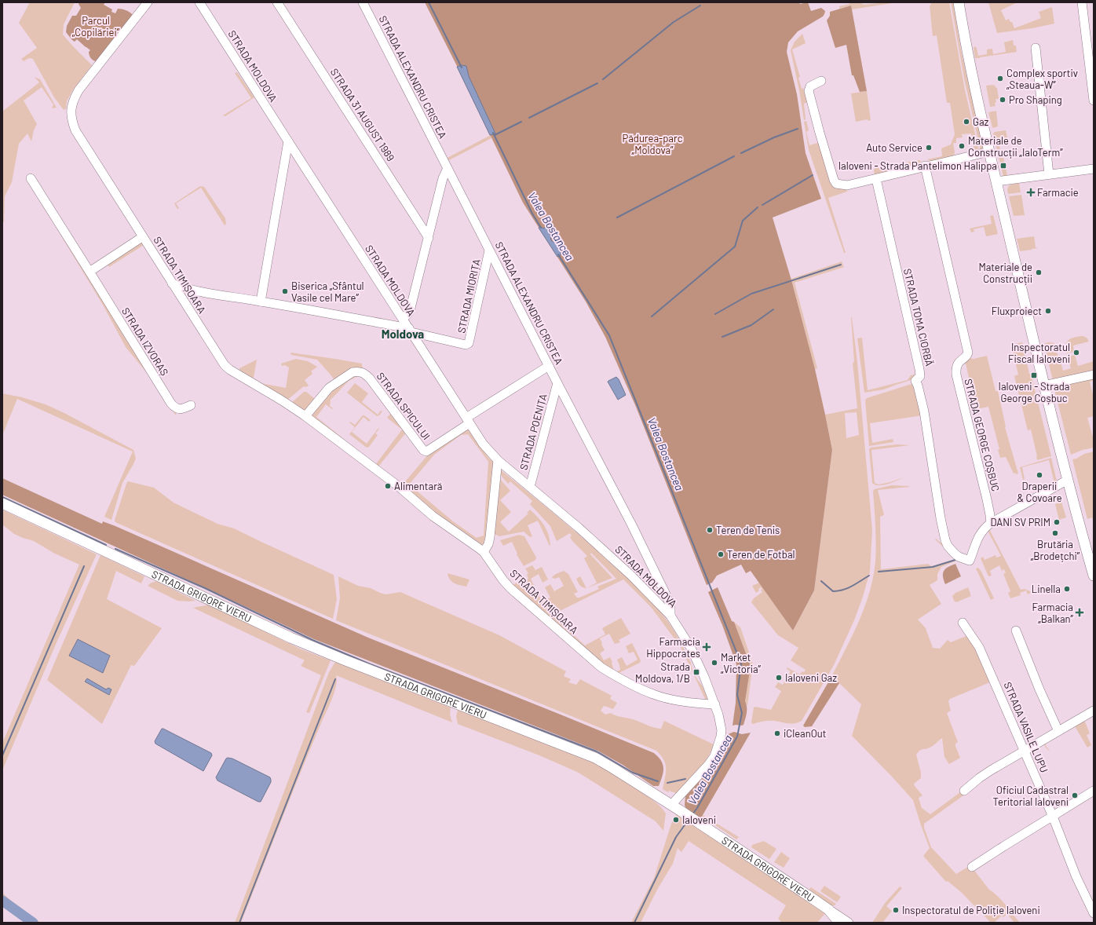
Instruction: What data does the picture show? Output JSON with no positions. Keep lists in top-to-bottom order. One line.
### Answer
{"streets":{"main road":["STRADA GRIGORE VIERU"],"street":["STRADA MOLDOVA","STRADA ALEXANDRU CRISTEA","STRADA 31 AUGUST 1989","STRADA TIMIȘOARA","STRADA MIORIȚA","STRADA TOMA CIORBĂ","STRADA IZVORAȘ","STRADA SPICULUI","STRADA POENIȚA","STRADA GEORGE COȘBUC","STRADA VASILE LUPU"]},"crossings":[["STRADA MOLDOVA","STRADA ALEXANDRU CRISTEA"],["STRADA MOLDOVA","STRADA TIMIȘOARA"],["STRADA MOLDOVA","STRADA MIORIȚA"],["STRADA MOLDOVA","STRADA SPICULUI"],["STRADA MOLDOVA","STRADA POENIȚA"],["STRADA MOLDOVA","STRADA GRIGORE VIERU"],["STRADA ALEXANDRU CRISTEA","STRADA MIORIȚA"],["STRADA ALEXANDRU CRISTEA","STRADA POENIȚA"],["STRADA TIMIȘOARA","STRADA SPICULUI"],["STRADA TOMA CIORBĂ","STRADA GEORGE COȘBUC"]],"districts":["Moldova"],"water":["Valea Bostancea"],"parks":["Parcul „Copilăriei”","Pădurea-parc „Moldova”"],"places":{"other":["Complex sportiv „Steaua-W”","Pro Shaping","Gaz","Materiale de Construcții „IaloTerm”","Auto Service","Materiale de Construcții","Biserica „Sfântul Vasile cel Mare”","Fluxproiect","Inspectoratul Fiscal Ialoveni","Draperii & Covoare","Alimentară","DANI SV PRIM","Teren de Tenis","Brutăria „Brodețchi”","Teren de Fotbal","Linella","Market „Victoria”","Ialoveni Gaz","iCleanOut","Oficiul Cadastral Teritorial Ialoveni","Ialoveni","Inspectoratul de Poliție Ialoveni"],"transit":["Ialoveni - Strada Pantelimon Halippa","Ialoveni - Strada George Coșbuc","Strada Moldova, 1/B"],"health":["Farmacie","Farmacia „Balkan”","Farmacia Hippocrates"]}}
